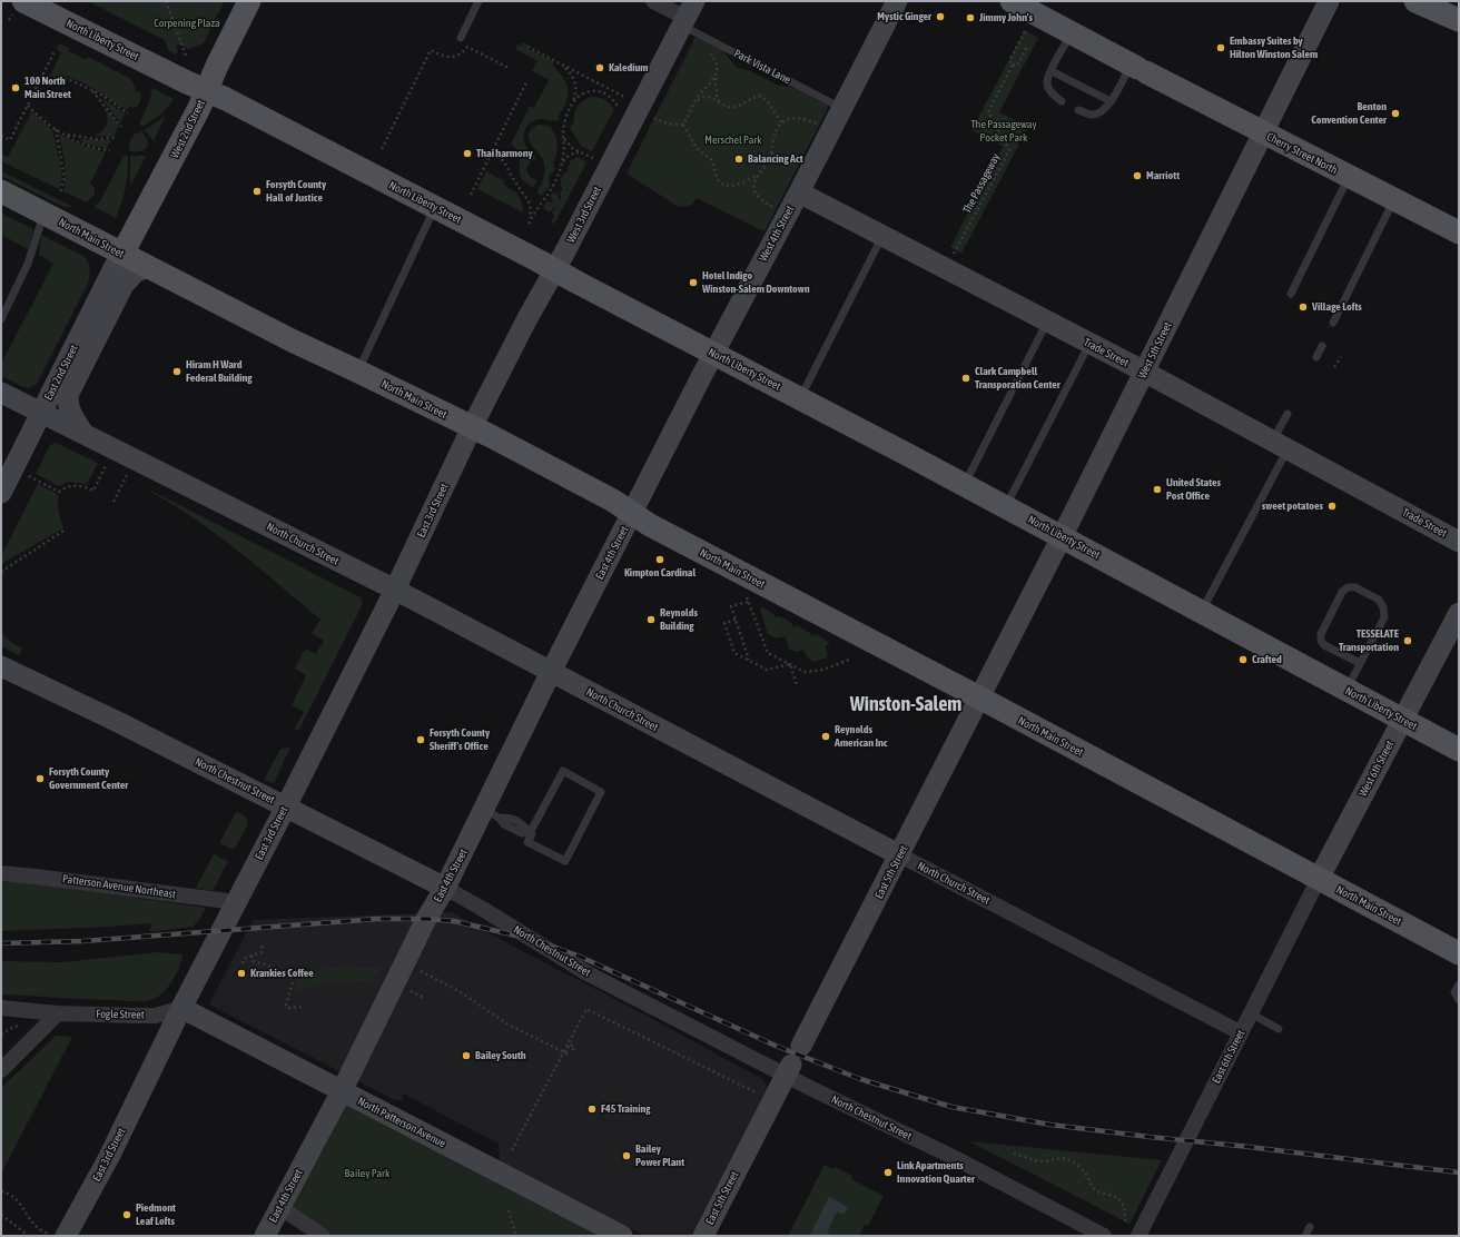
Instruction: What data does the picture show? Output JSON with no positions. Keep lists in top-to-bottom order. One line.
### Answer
{"streets":{"main road":["North Liberty Street","West 2nd Street","Cherry Street North","North Main Street"],"street":["West 3rd Street","West 4th Street","West 5th Street","Trade Street","East 2nd Street","East 3rd Street","North Church Street","East 4th Street","West 6th Street","North Chestnut Street","East 5th Street","Patterson Avenue Northeast","Fogle Street","East 6th Street","North Patterson Avenue"],"lane":["Park Vista Lane"],"path":["The Passageway"]},"crossings":[["North Liberty Street","West 2nd Street"],["North Liberty Street","West 3rd Street"],["North Liberty Street","West 4th Street"],["North Liberty Street","West 5th Street"],["North Liberty Street","West 6th Street"],["Park Vista Lane","West 3rd Street"],["Park Vista Lane","West 4th Street"],["West 2nd Street","North Main Street"],["West 2nd Street","East 2nd Street"],["Cherry Street North","West 5th Street"],["The Passageway","Trade Street"],["West 3rd Street","North Main Street"],["West 3rd Street","East 3rd Street"],["West 4th Street","North Main Street"],["West 4th Street","Trade Street"],["West 4th Street","East 4th Street"],["North Main Street","West 5th Street"],["North Main Street","East 2nd Street"],["North Main Street","East 3rd Street"],["North Main Street","East 4th Street"],["North Main Street","West 6th Street"],["North Main Street","East 5th Street"],["North Main Street","East 6th Street"],["West 5th Street","Trade Street"],["West 5th Street","East 5th Street"],["East 2nd Street","North Church Street"],["East 3rd Street","North Church Street"],["East 3rd Street","North Chestnut Street"],["East 3rd Street","Patterson Avenue Northeast"],["East 3rd Street","Fogle Street"],["East 3rd Street","North Patterson Avenue"],["North Church Street","East 4th Street"],["North Church Street","East 5th Street"],["North Church Street","East 6th Street"],["East 4th Street","North Chestnut Street"],["East 4th Street","North Patterson Avenue"],["West 6th Street","East 6th Street"],["North Chestnut Street","East 5th Street"],["Fogle Street","North Patterson Avenue"]],"districts":["Winston-Salem"],"parks":["Corpening Plaza","The Passageway Pocket Park","Merschel Park","Bailey Park"],"places":["Mystic Ginger","Jimmy John's","Embassy Suites by Hilton Winston Salem","Kaledium","100 North Main Street","Benton Convention Center","Thai harmony","Balancing Act","Marriott","Forsyth County Hall of Justice","Hotel Indigo Winston-Salem Downtown","Village Lofts","Hiram H Ward Federal Building","Clark Campbell Transporation Center","United States Post Office","sweet potatoes","Kimpton Cardinal","Reynolds Building","TESSELATE Transportation","Crafted","Reynolds American Inc","Forsyth County Sheriff's Office","Forsyth County Government Center","Krankies Coffee","Bailey South","F45 Training","Bailey Power Plant","Link Apartments Innovation Quarter","Piedmont Leaf Lofts"]}
